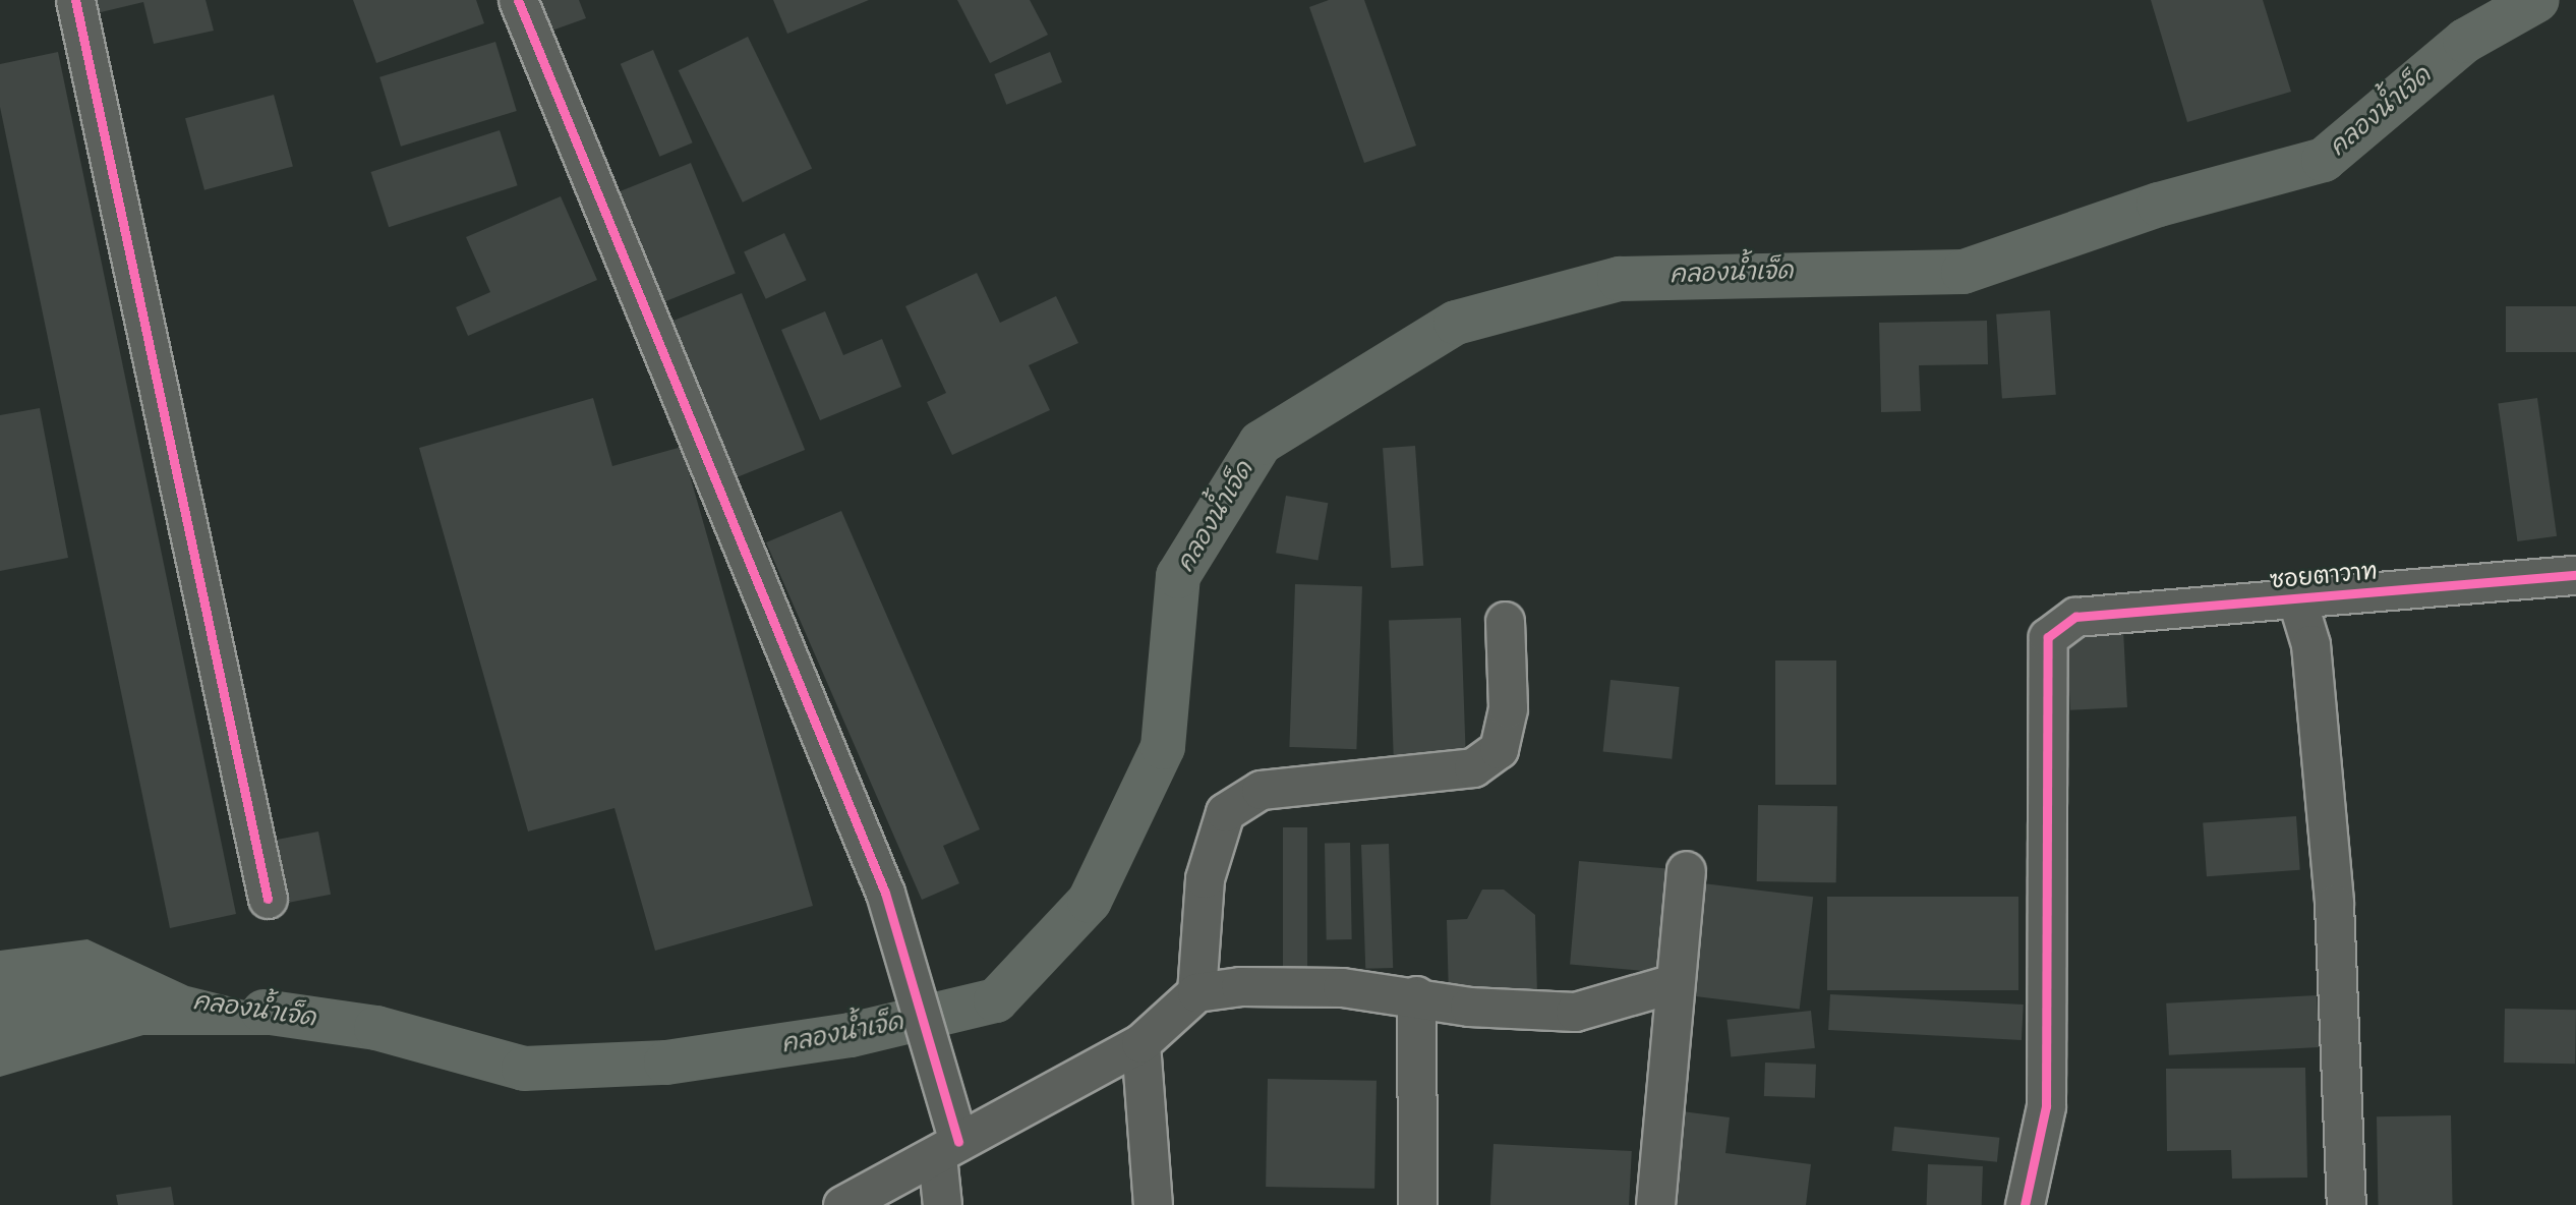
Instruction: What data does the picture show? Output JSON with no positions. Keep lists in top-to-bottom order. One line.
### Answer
{"streets":{"street":["ซอยตาวาท"]},"water":["คลองน้ำเจ็ด"]}
